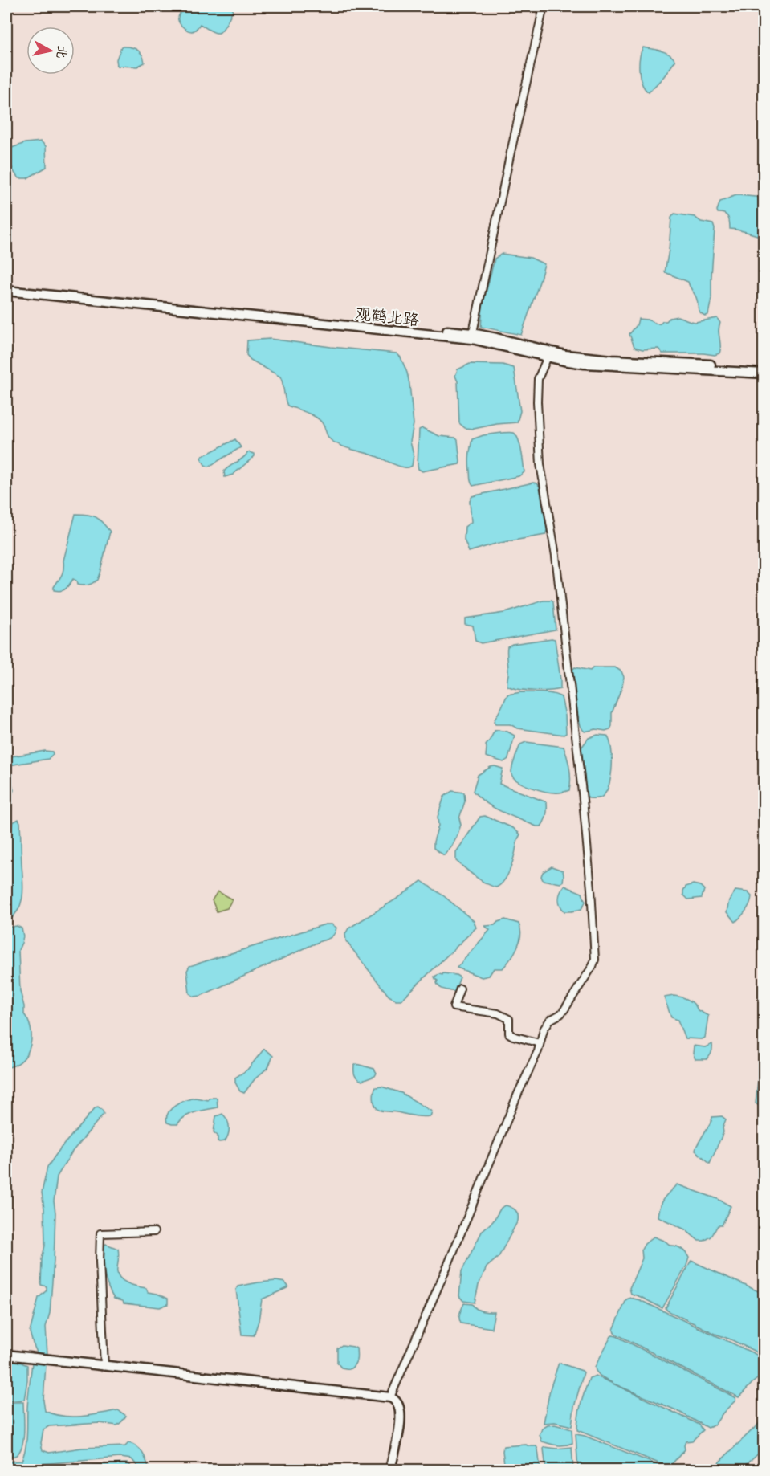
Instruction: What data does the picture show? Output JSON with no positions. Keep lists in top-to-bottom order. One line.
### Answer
{"streets":{"street":["观鹤北路"]},"north":"right"}
